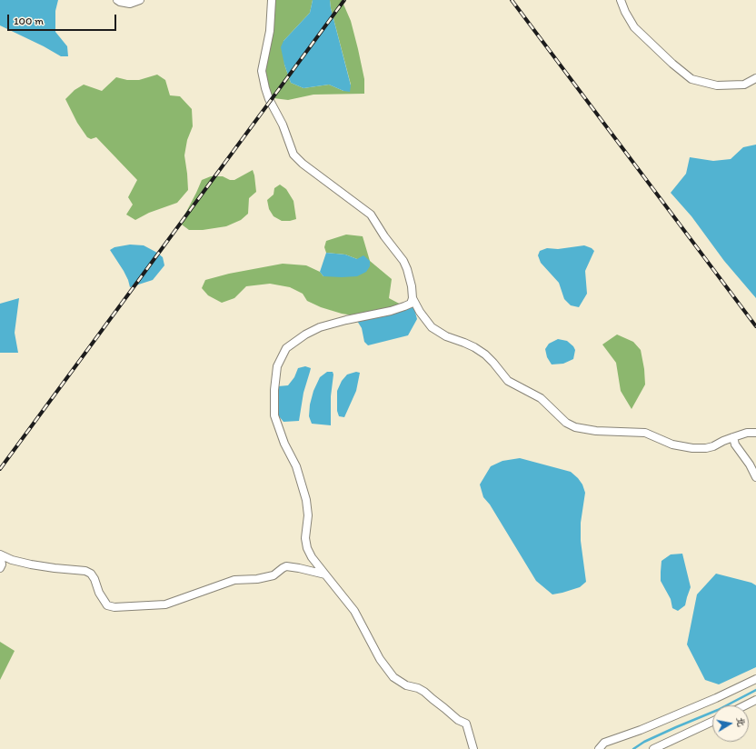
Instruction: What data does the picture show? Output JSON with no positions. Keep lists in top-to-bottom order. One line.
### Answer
{"scale_bar":"100 m","north":"right"}
